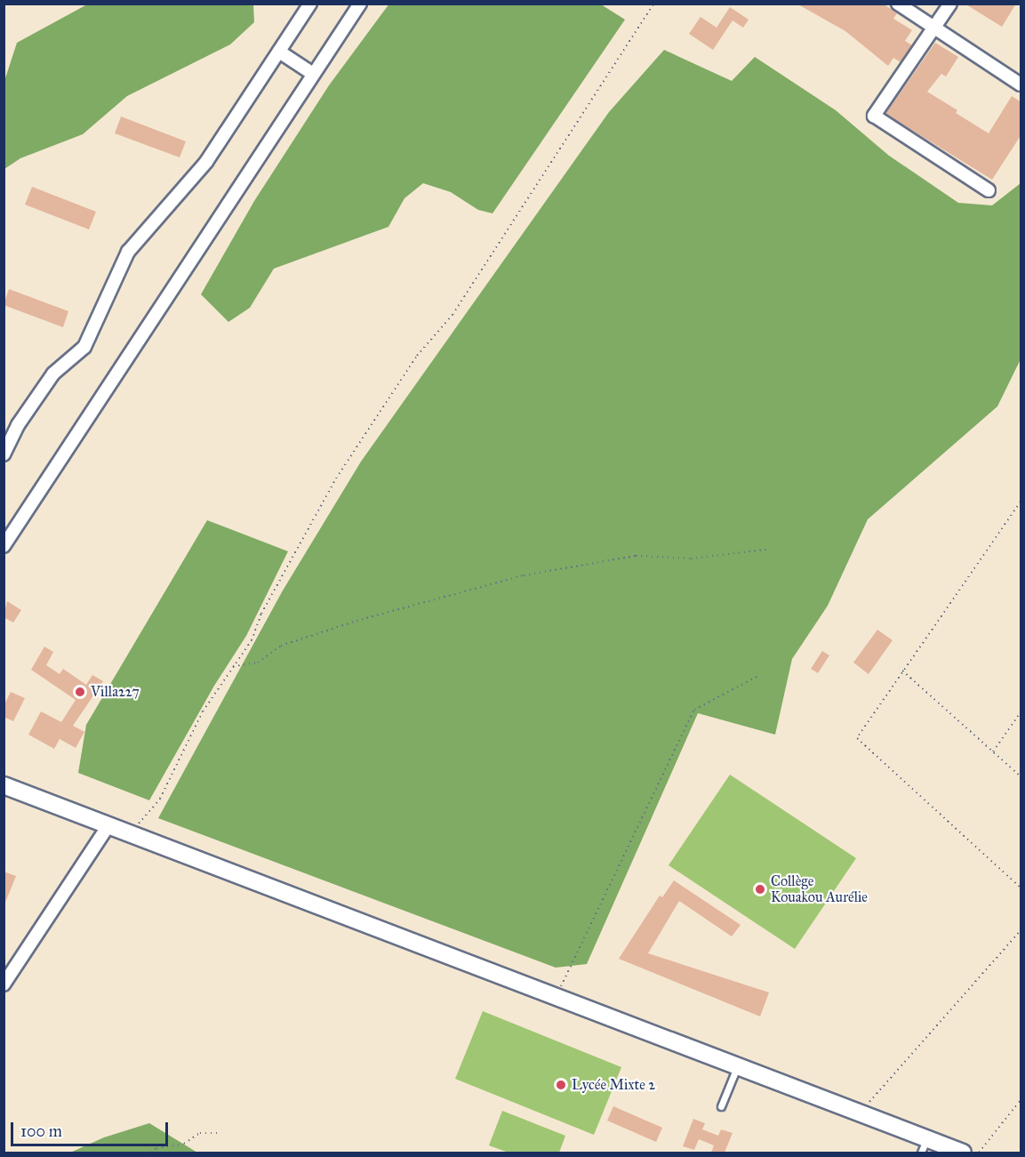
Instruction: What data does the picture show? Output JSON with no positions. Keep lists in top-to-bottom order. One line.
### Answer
{"places":["Villa227","Collège Kouakou Aurélie","Lycée Mixte 2"],"scale_bar":"100 m"}
